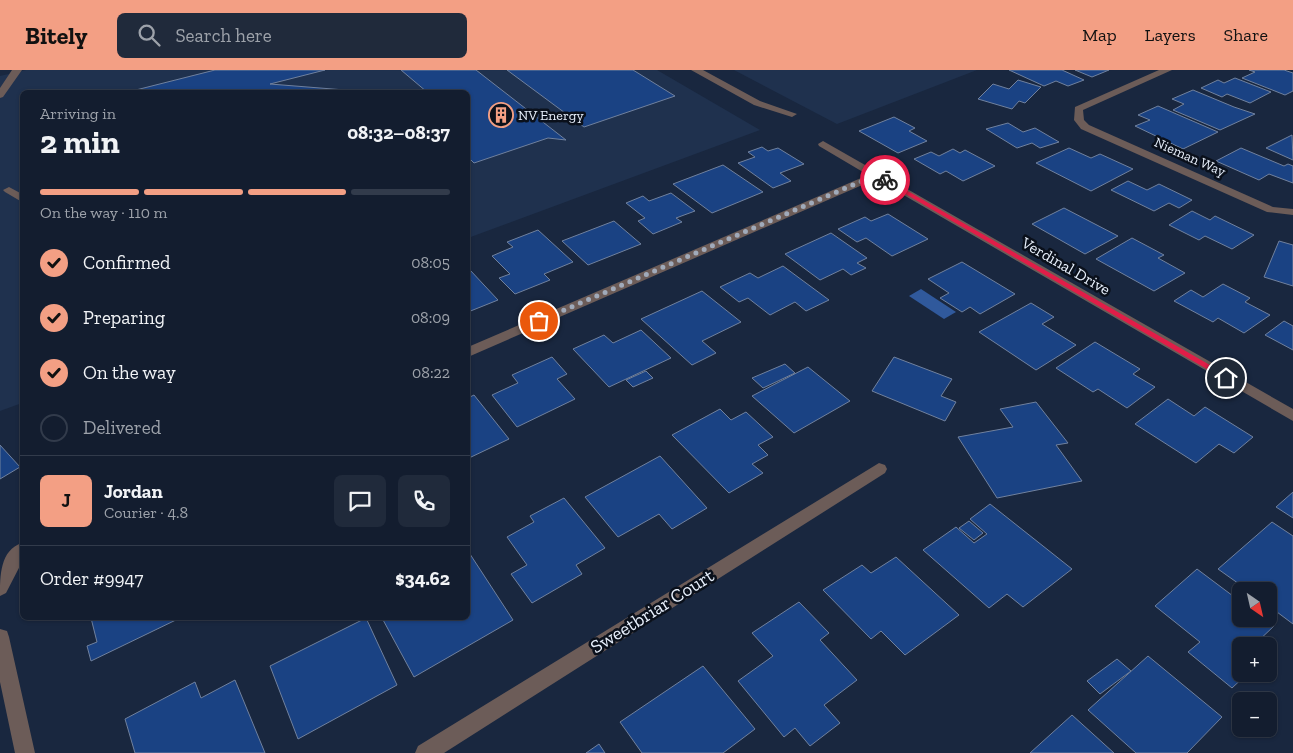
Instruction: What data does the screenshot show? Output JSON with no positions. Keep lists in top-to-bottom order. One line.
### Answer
{"streets":{"street":["Nieman Way","Verdinal Drive","Sweetbriar Court"]},"places":{"building":["NV Energy"]},"north":"bottom right","page":{"header":"Bitely","search":"Search here","nav":["Map","Layers","Share"],"heading":["2 min","Arriving in","08:32–08:37"],"panel":["Jordan","Courier · 4.8","Order #9947","$34.62"],"bar":"On the way · 110 m","list":[["Confirmed","08:05"],["Preparing","08:09"],["On the way","08:22"],"Delivered"],"round":"J","map_buttons":["+","−"]}}
